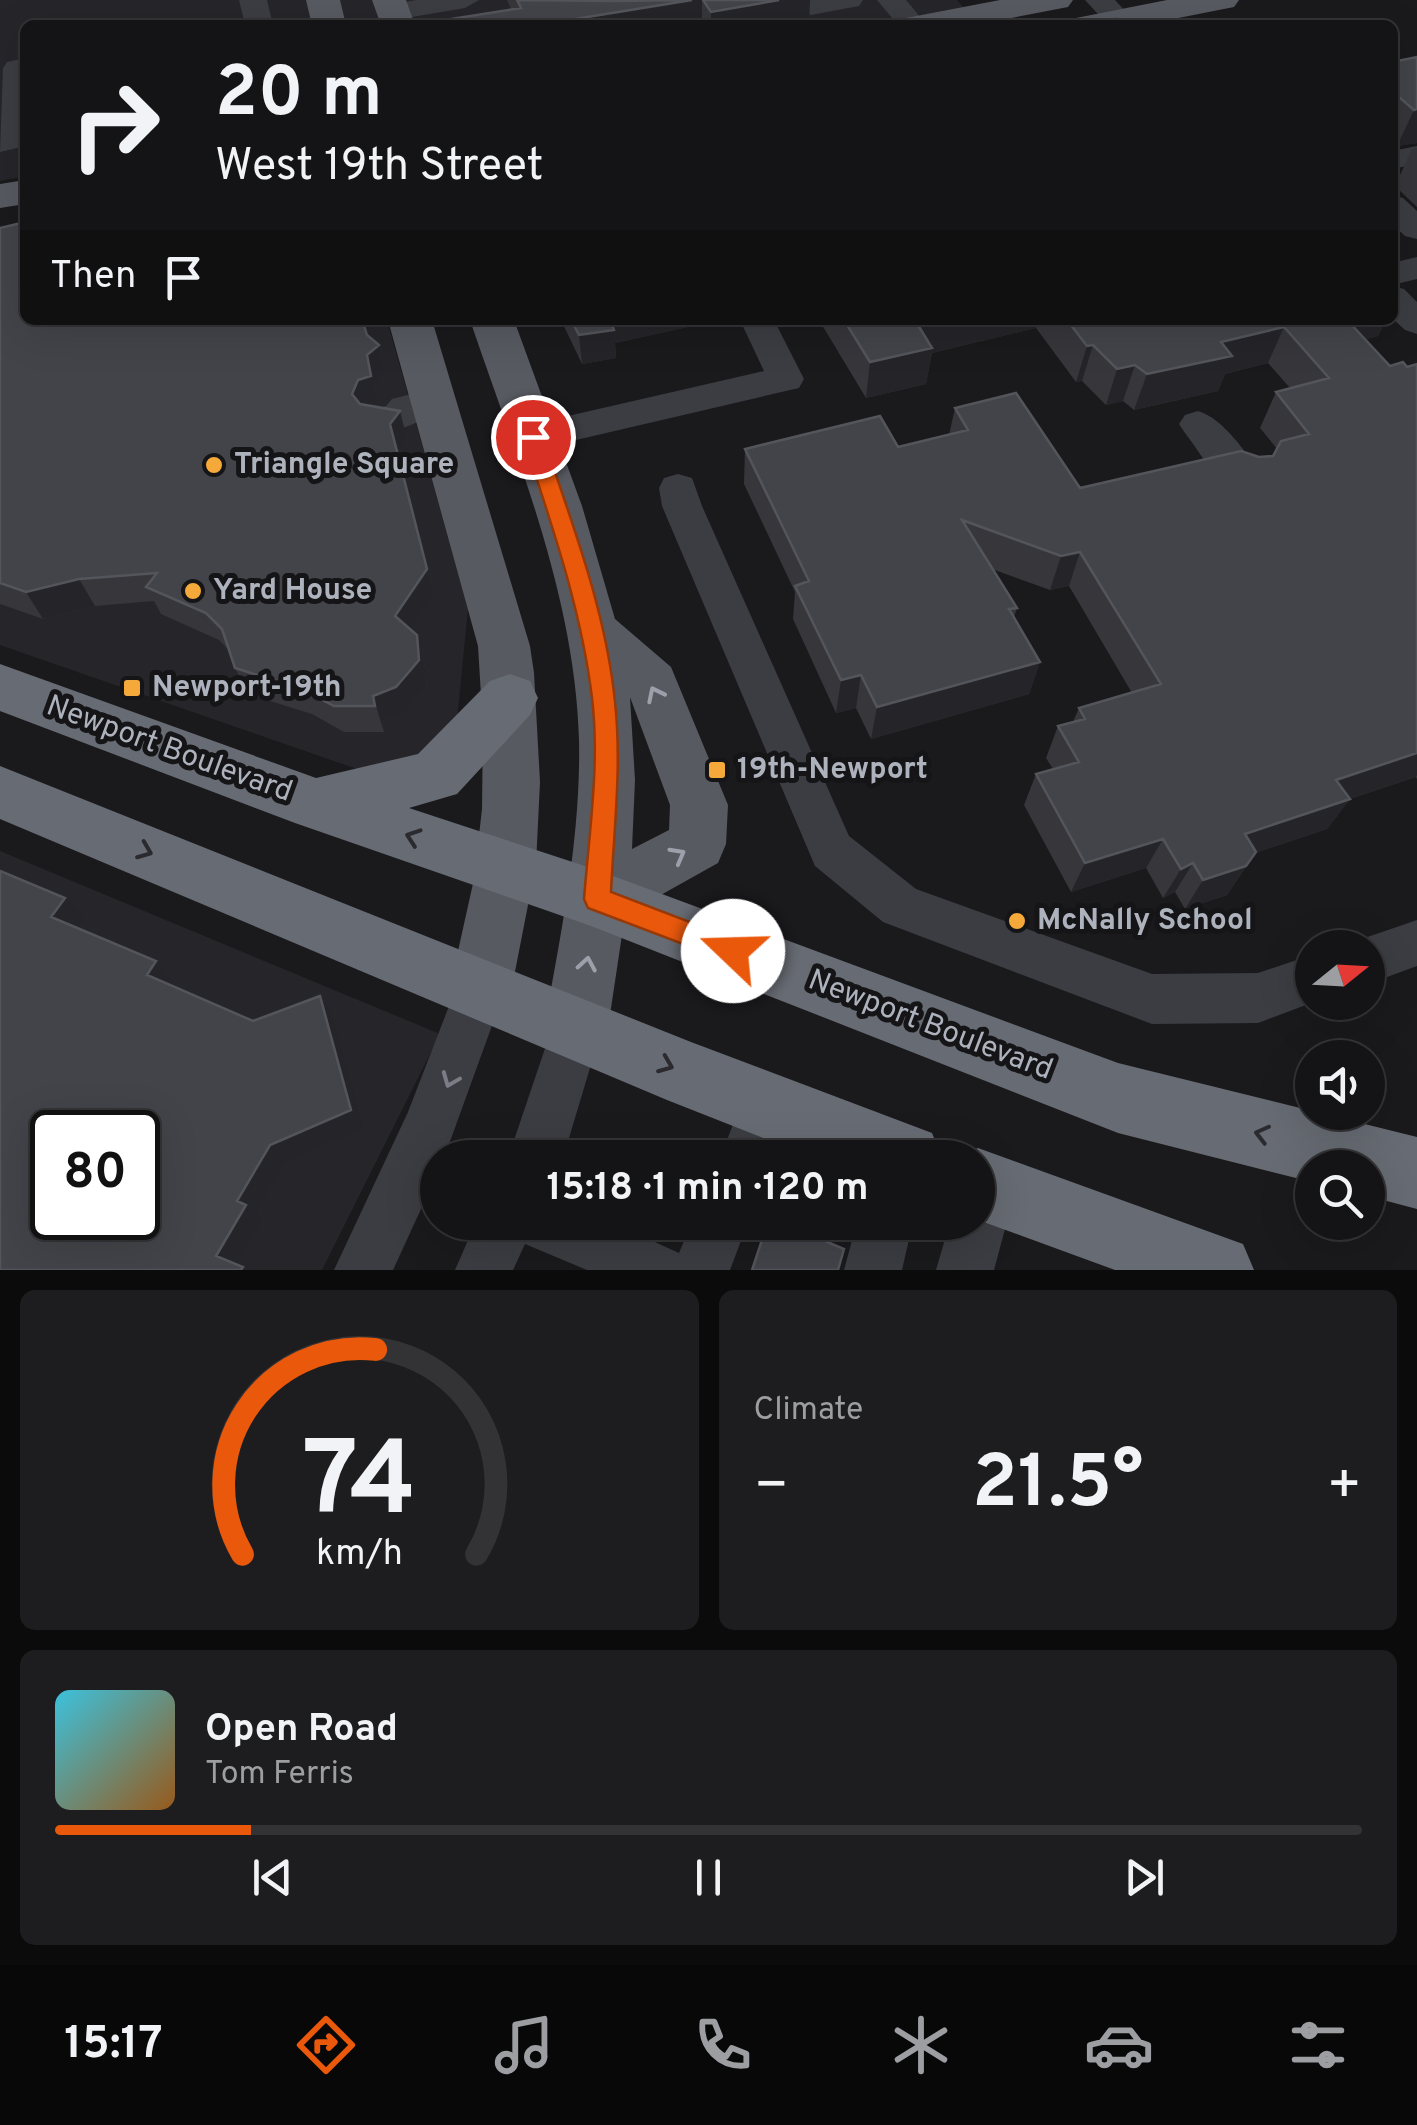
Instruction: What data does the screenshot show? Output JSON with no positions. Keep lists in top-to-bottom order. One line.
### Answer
{"streets":{"highway":["Newport Boulevard"]},"places":{"other":["Triangle Square","Yard House","McNally School"],"transit":["Newport-19th","19th-Newport"]},"north":"right","page":{"turn":["20 m","West 19th Street"],"then":"Then","limit":"80","trip":"15:18 · 1 min · 120 m","tile":"Climate","heat":["−","21.5°","+"],"song":["Open Road","Tom Ferris"],"tabs":"15:17","gauge":["74","km/h"]}}
